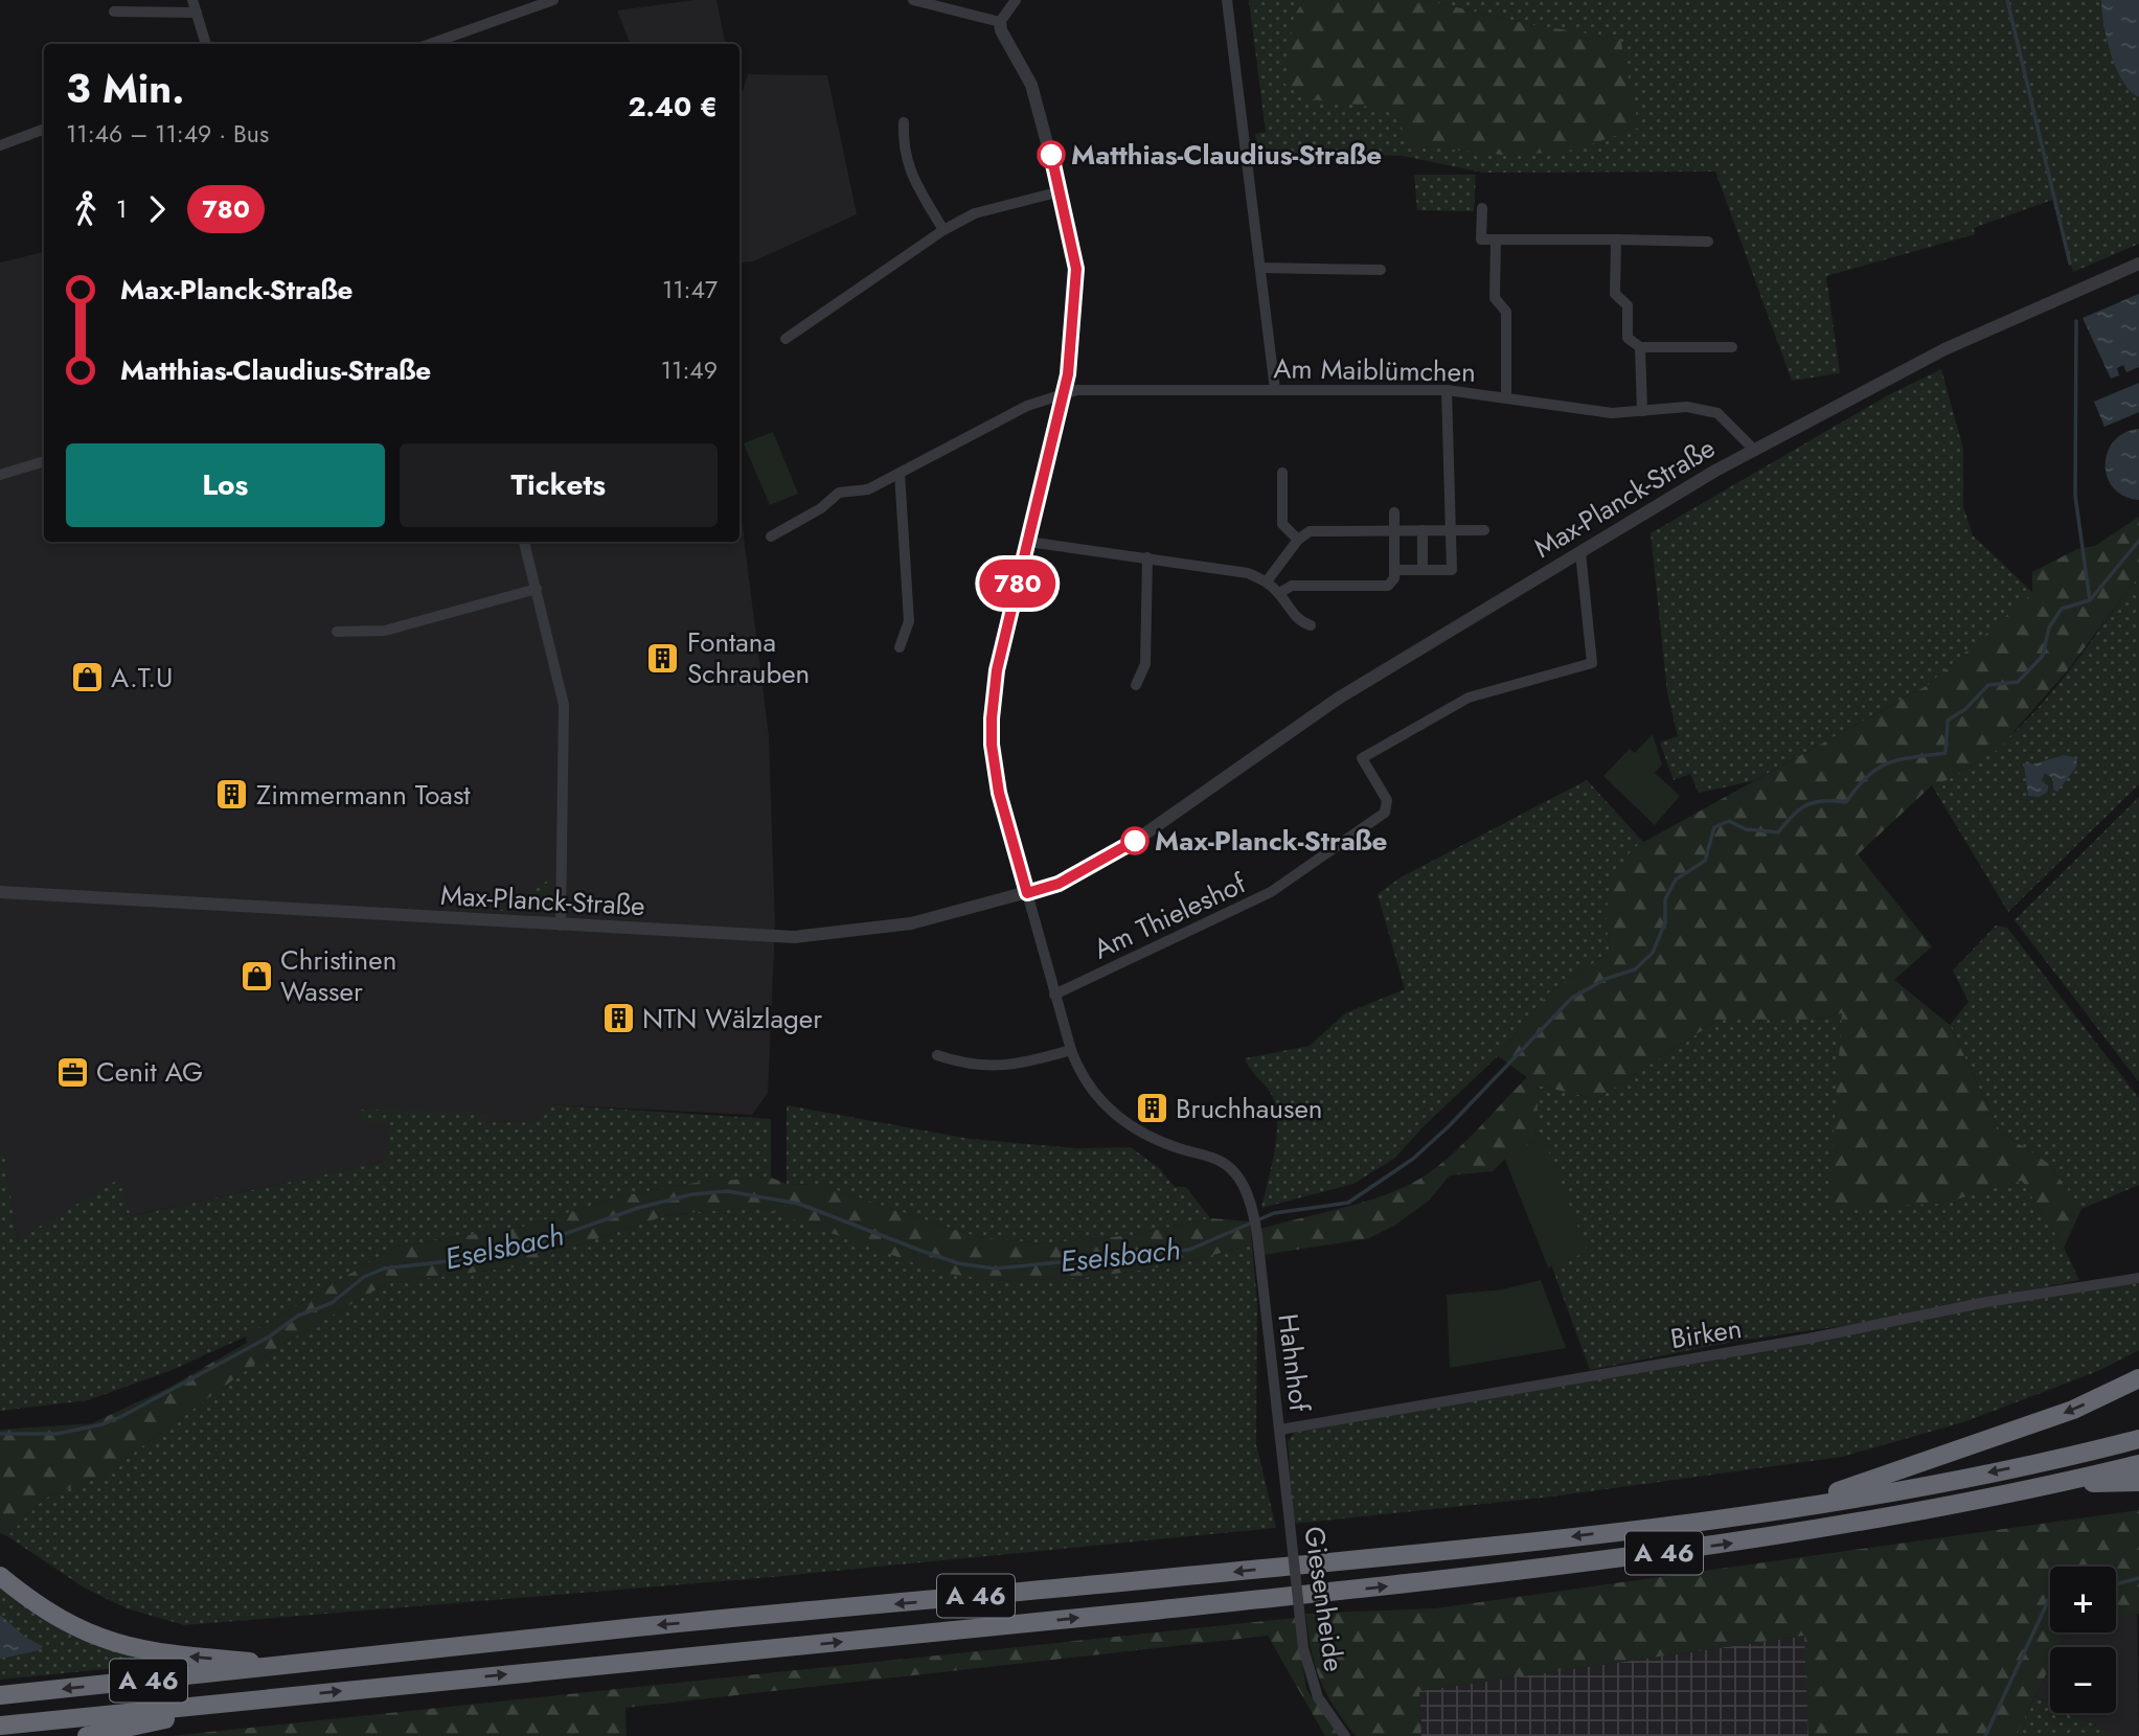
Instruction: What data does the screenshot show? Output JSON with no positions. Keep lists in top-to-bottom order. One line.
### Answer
{"streets":{"highway":["A 46"],"street":["Am Maiblümchen","Max-Planck-Straße","Am Thieleshof","Birken","Hahnhof","Giesenheide"]},"crossings":[["Am Maiblümchen","Max-Planck-Straße"],["Max-Planck-Straße","Am Thieleshof"],["Max-Planck-Straße","Hahnhof"],["Am Thieleshof","Hahnhof"],["Birken","Hahnhof"],["Hahnhof","Giesenheide"]],"water":["Eselsbach"],"places":{"other":["Matthias-Claudius-Straße","Max-Planck-Straße"],"building":["Fontana Schrauben","Zimmermann Toast","NTN Wälzlager","Bruchhausen"],"shop":["A.T.U","Christinen Wasser"],"office":["Cenit AG"]},"lines":["bus line 780"],"page":{"on_map":"780","heading":["3 Min.","11:46 – 11:49 · Bus","2.40 €"],"legs":["1","780"],"list":[{"name":"Max-Planck-Straße","value":"11:47"},{"name":"Matthias-Claudius-Straße","value":"11:49"}],"buttons":["Los","Tickets"],"map_buttons":["+","−"]}}
